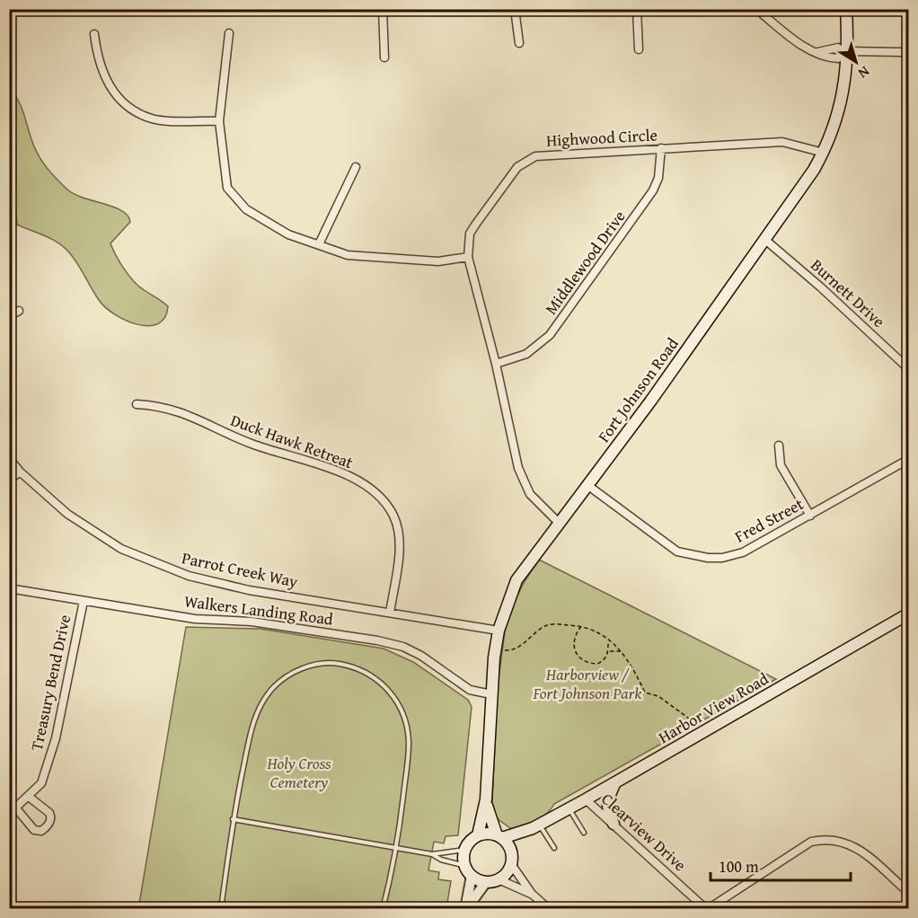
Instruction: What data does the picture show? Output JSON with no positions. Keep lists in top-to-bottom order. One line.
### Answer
{"streets":{"main road":["Fort Johnson Road","Harbor View Road"],"street":["Highwood Circle","Middlewood Drive","Burnett Drive","Duck Hawk Retreat","Fred Street","Parrot Creek Way","Walkers Landing Road","Treasury Bend Drive","Clearview Drive"]},"crossings":[["Highwood Circle","Middlewood Drive"],["Highwood Circle","Fort Johnson Road"],["Burnett Drive","Fort Johnson Road"],["Fort Johnson Road","Fred Street"],["Fort Johnson Road","Parrot Creek Way"],["Fort Johnson Road","Walkers Landing Road"],["Fort Johnson Road","Harbor View Road"],["Duck Hawk Retreat","Parrot Creek Way"],["Walkers Landing Road","Treasury Bend Drive"],["Harbor View Road","Clearview Drive"]],"parks":["Harborview / Fort Johnson Park","Holy Cross Cemetery"],"scale_bar":"100 m","north":"bottom right"}
